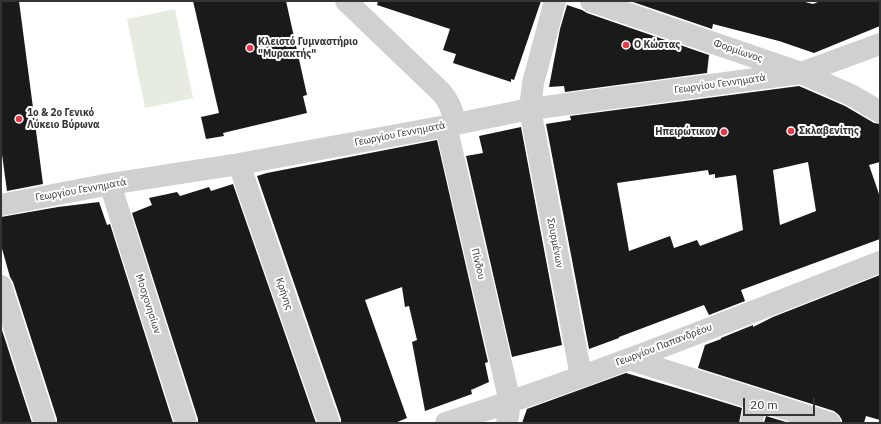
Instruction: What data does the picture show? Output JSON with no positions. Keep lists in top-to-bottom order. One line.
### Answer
{"streets":{"street":["Φορμίωνος","Γεωργίου Γεννηματά","Σουρμένων","Πίνδου","Κρήνης","Μοσχονησίων","Γεωργίου Παπανδρέου"]},"crossings":[["Φορμίωνος","Γεωργίου Γεννηματά"],["Γεωργίου Γεννηματά","Σουρμένων"],["Γεωργίου Γεννηματά","Πίνδου"],["Γεωργίου Γεννηματά","Κρήνης"],["Γεωργίου Γεννηματά","Μοσχονησίων"],["Σουρμένων","Γεωργίου Παπανδρέου"],["Πίνδου","Γεωργίου Παπανδρέου"]],"places":["Ο Κώστας","Κλειστό Γυμναστήριο \"Μυρακτής\"","1ο & 2ο Γενικό Λύκειο Βύρωνα","Σκλαβενίτης","Ηπειρώτικον"],"scale_bar":"20 m"}
